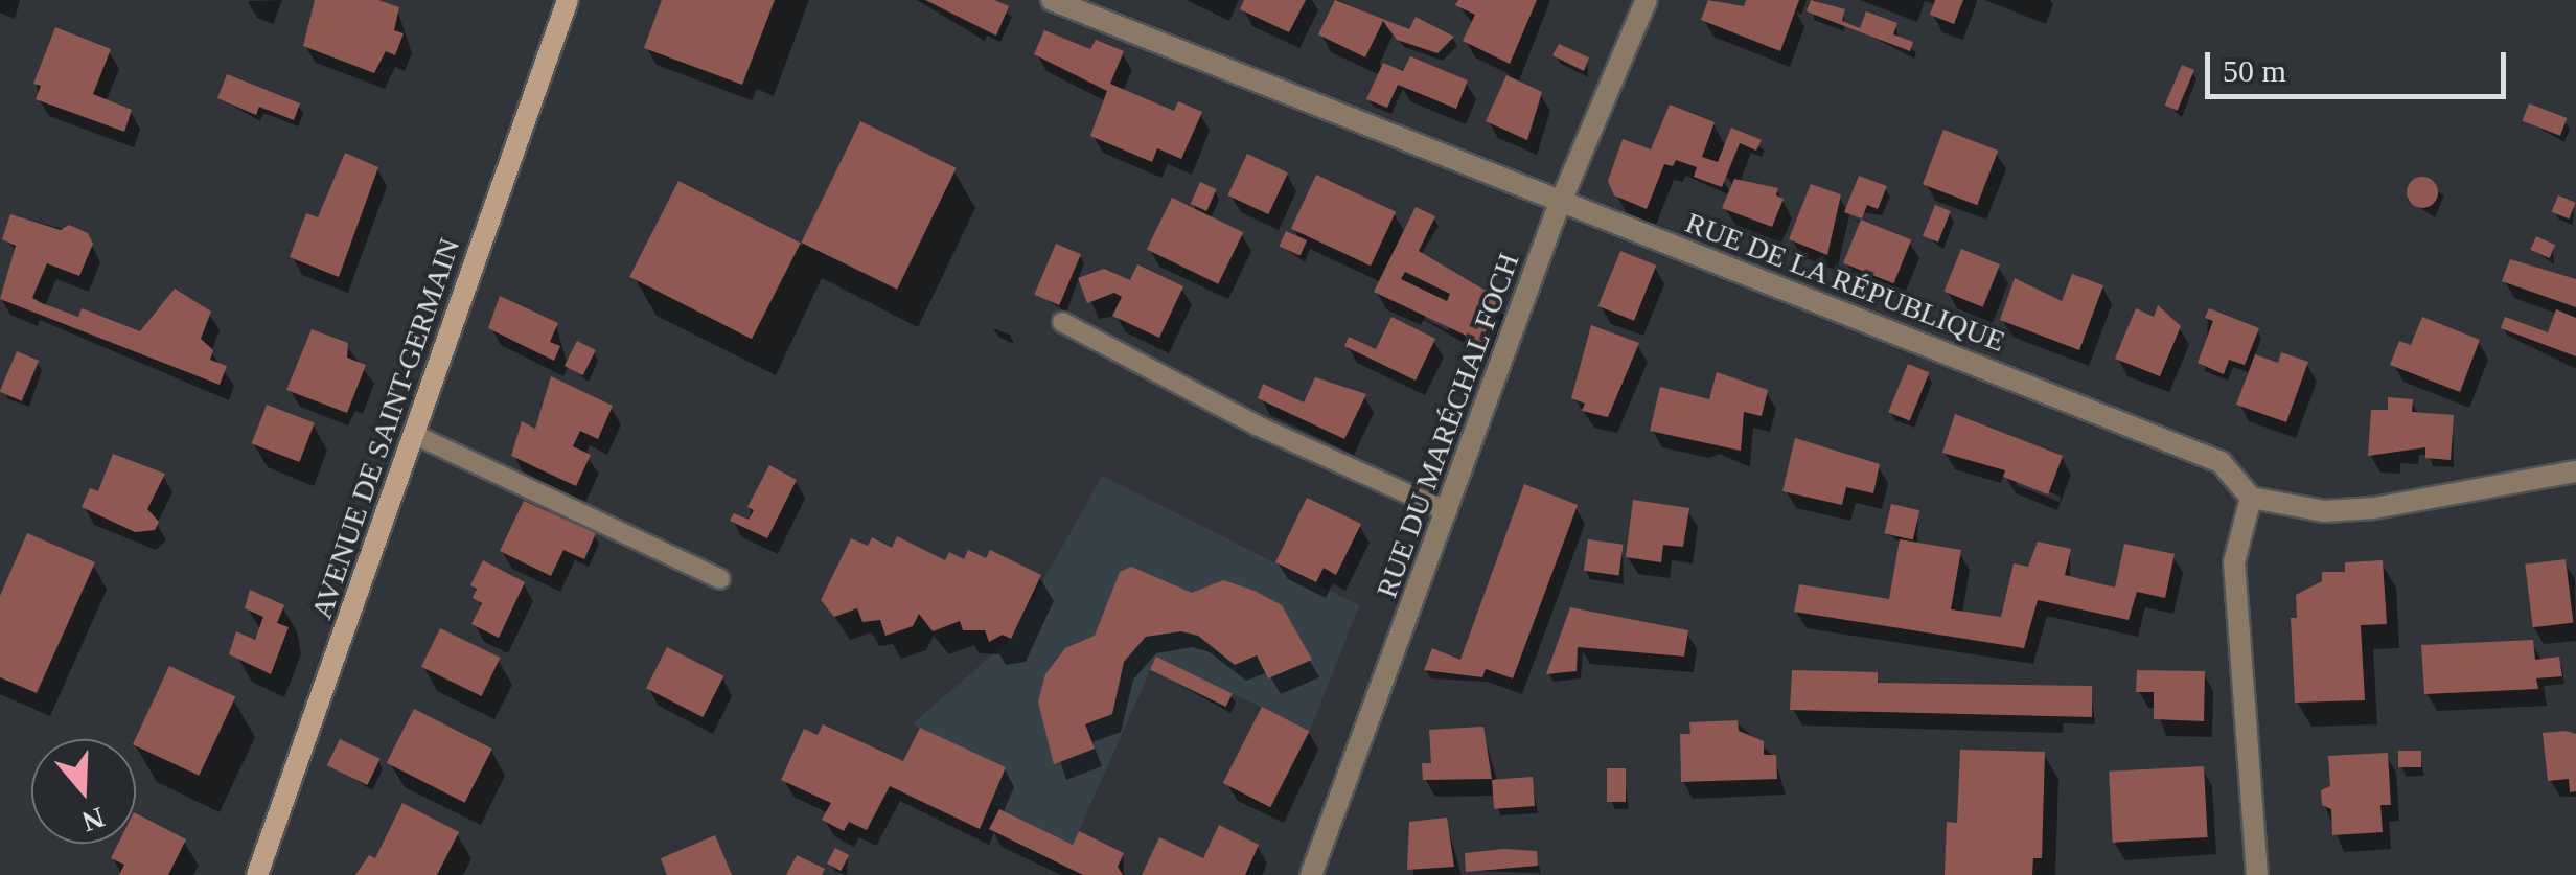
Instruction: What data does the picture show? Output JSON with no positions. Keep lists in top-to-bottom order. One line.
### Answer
{"streets":{"main road":["AVENUE DE SAINT-GERMAIN"],"street":["RUE DE LA RÉPUBLIQUE","RUE DU MARÉCHAL FOCH"]},"crossings":[["RUE DE LA RÉPUBLIQUE","RUE DU MARÉCHAL FOCH"]],"scale_bar":"50 m","north":"bottom"}
